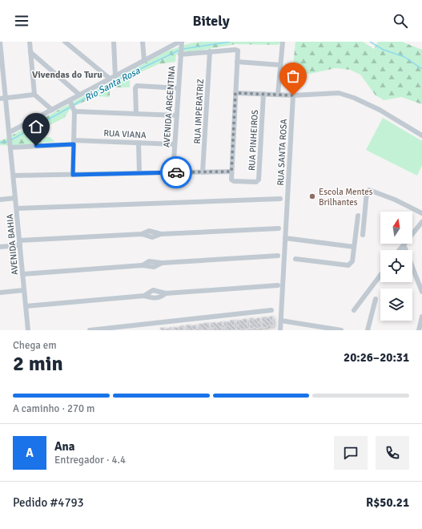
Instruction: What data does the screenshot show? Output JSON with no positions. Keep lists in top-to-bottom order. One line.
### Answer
{"streets":{"street":["AVENIDA ARGENTINA","RUA IMPERATRIZ","RUA VIANA","RUA PINHEIROS","RUA SANTA ROSA","AVENIDA BAHIA"]},"crossings":[["AVENIDA ARGENTINA","RUA VIANA"],["RUA VIANA","AVENIDA BAHIA"]],"districts":["Vivendas do Turu"],"water":["Rio Santa Rosa"],"places":["Escola Mentes Brilhantes"],"north":"top","page":{"header":"Bitely","heading":["2 min","Chega em","20:26–20:31"],"panel":["Ana","Entregador · 4.4","Pedido #4793","R$50.21"],"bar":"A caminho · 270 m","round":"A"}}
